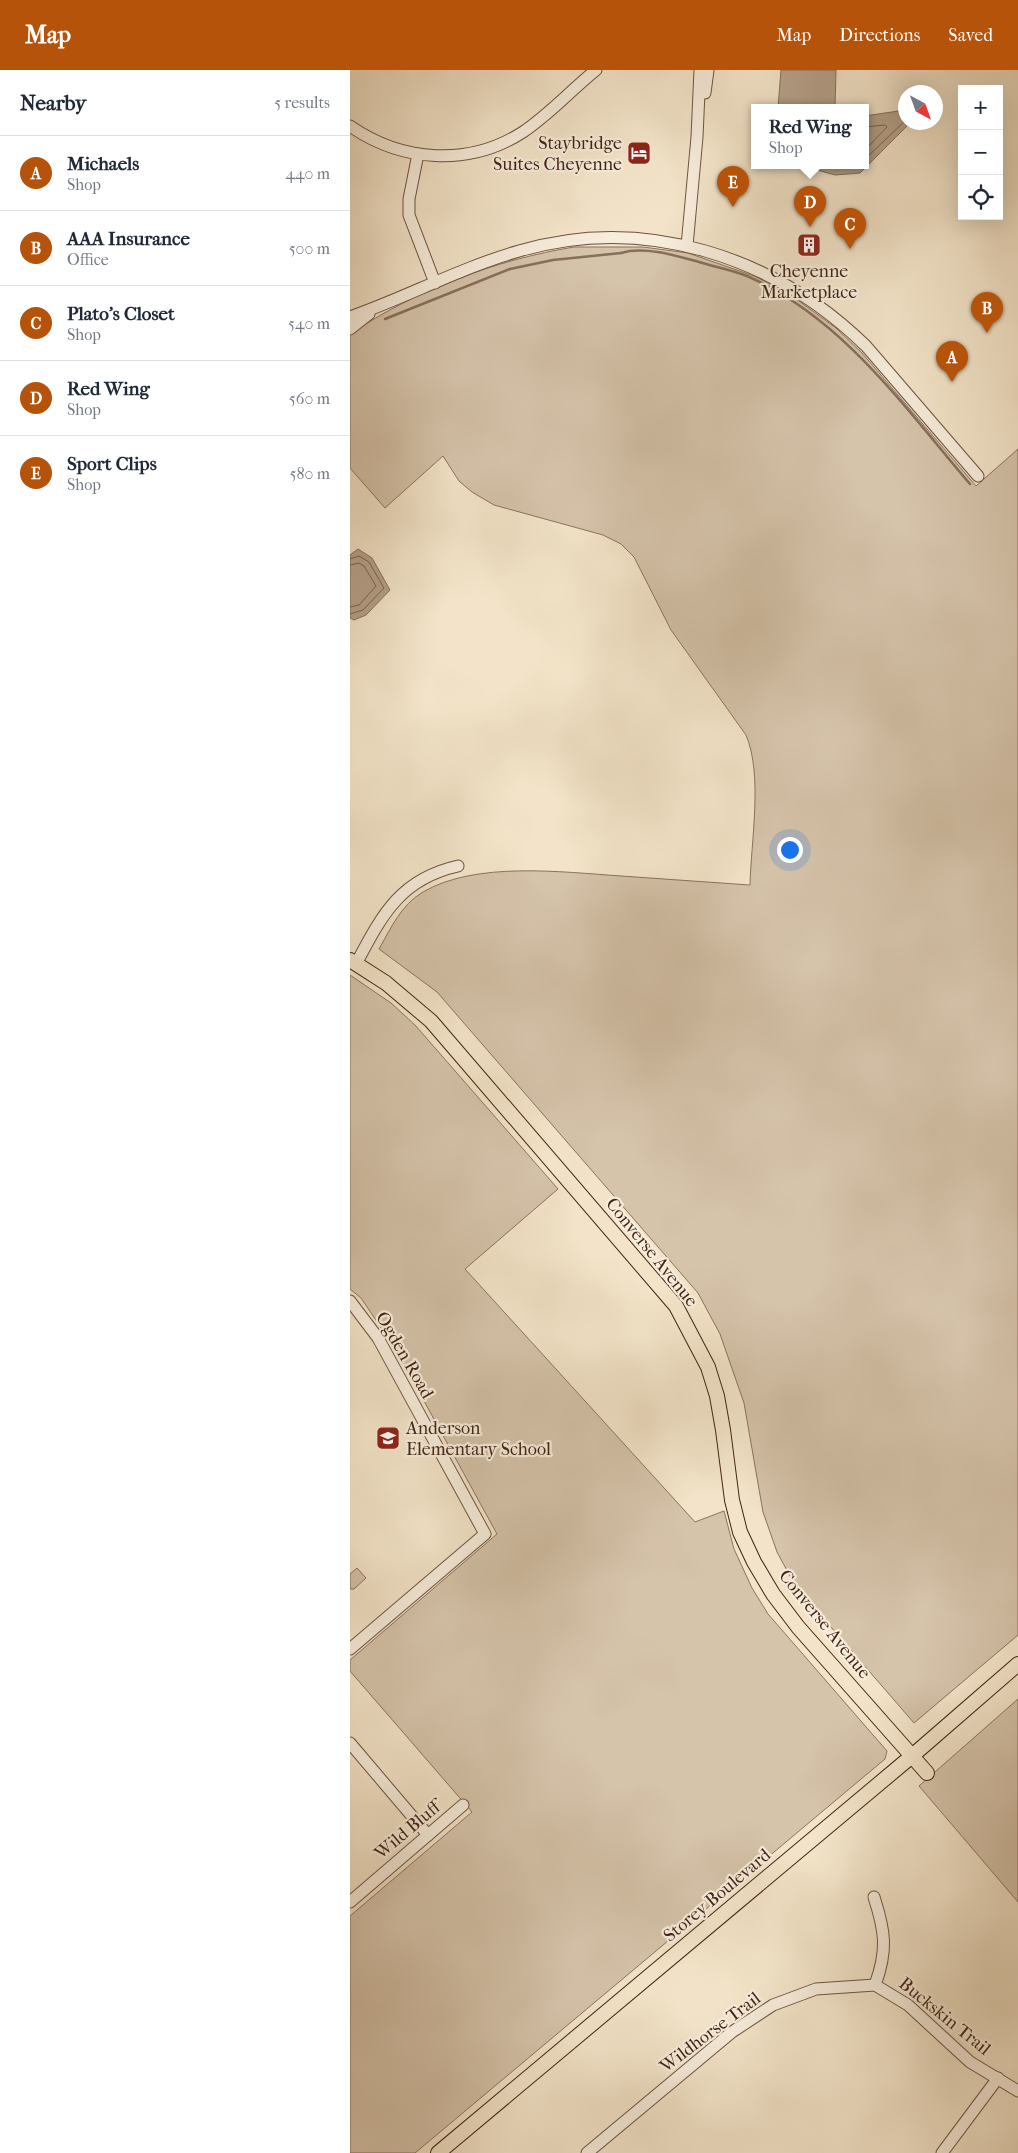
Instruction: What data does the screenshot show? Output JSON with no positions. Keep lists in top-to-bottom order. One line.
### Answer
{"streets":{"main road":["Converse Avenue","Storey Boulevard"],"street":["Ogden Road","Wild Bluff","Buckskin Trail","Wildhorse Trail"]},"crossings":[["Converse Avenue","Storey Boulevard"],["Buckskin Trail","Wildhorse Trail"]],"places":{"hotel":["Staybridge Suites Cheyenne"],"building":["Cheyenne Marketplace"],"school or university":["Anderson Elementary School"]},"north":"bottom right","page":{"header":"Map","nav":["Map","Directions","Saved"],"heading":["Nearby","5 results"],"map_buttons":["+","−"],"popup":["Red Wing","Shop"],"list":[{"mark":"A","name":"Michaels","note":"Shop","value":"440 m"},{"mark":"B","name":"AAA Insurance","note":"Office","value":"500 m"},{"mark":"C","name":"Plato's Closet","note":"Shop","value":"540 m"},{"mark":"D","name":"Red Wing","note":"Shop","value":"560 m"},{"mark":"E","name":"Sport Clips","note":"Shop","value":"580 m"}],"pins":["E","D","C","B","A"]}}
